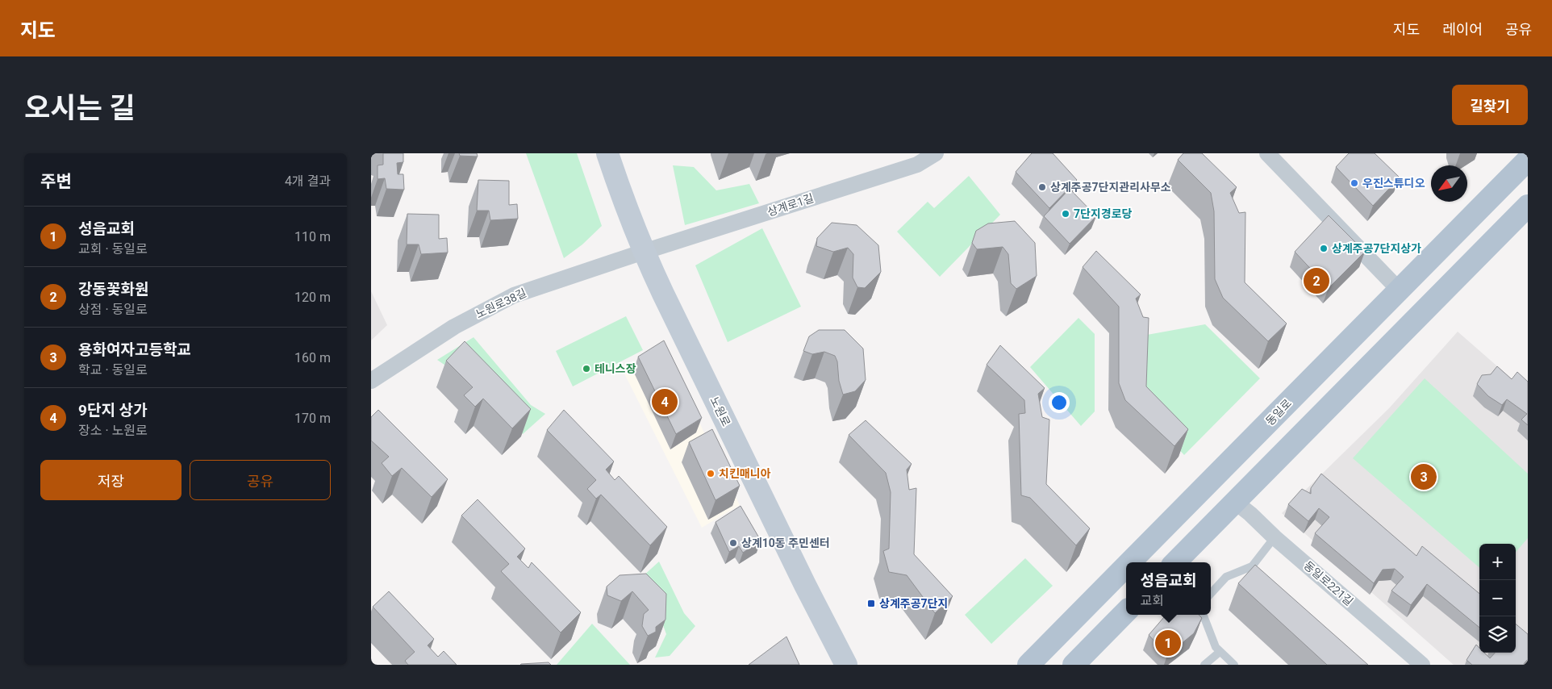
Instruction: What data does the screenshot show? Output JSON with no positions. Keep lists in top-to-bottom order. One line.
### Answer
{"streets":{"main road":["노원로","동일로"],"street":["상계로1길","노원로38길","동일로221길"]},"crossings":[["상계로1길","노원로38길"],["상계로1길","노원로"],["노원로38길","노원로"]],"places":{"other":["우진스튜디오","상계주공7단지관리사무소","7단지경로당","상계주공7단지상가","테니스장","치킨매니아","상계10동 주민센터"],"transit":["상계주공7단지"]},"north":"bottom left","page":{"header":"지도","nav":["지도","레이어","공유"],"title":"오시는 길","buttons":["길찾기",["저장","공유"]],"heading":["주변","4개 결과"],"list":[{"mark":"1","name":"성음교회","note":"교회 · 동일로","value":"110 m"},{"mark":"2","name":"강동꽃화원","note":"상점 · 동일로","value":"120 m"},{"mark":"3","name":"용화여자고등학교","note":"학교 · 동일로","value":"160 m"},{"mark":"4","name":"9단지 상가","note":"장소 · 노원로","value":"170 m"}],"pins":["2","4","3","1"],"map_buttons":["+","−"],"popup":["성음교회","교회"]}}
